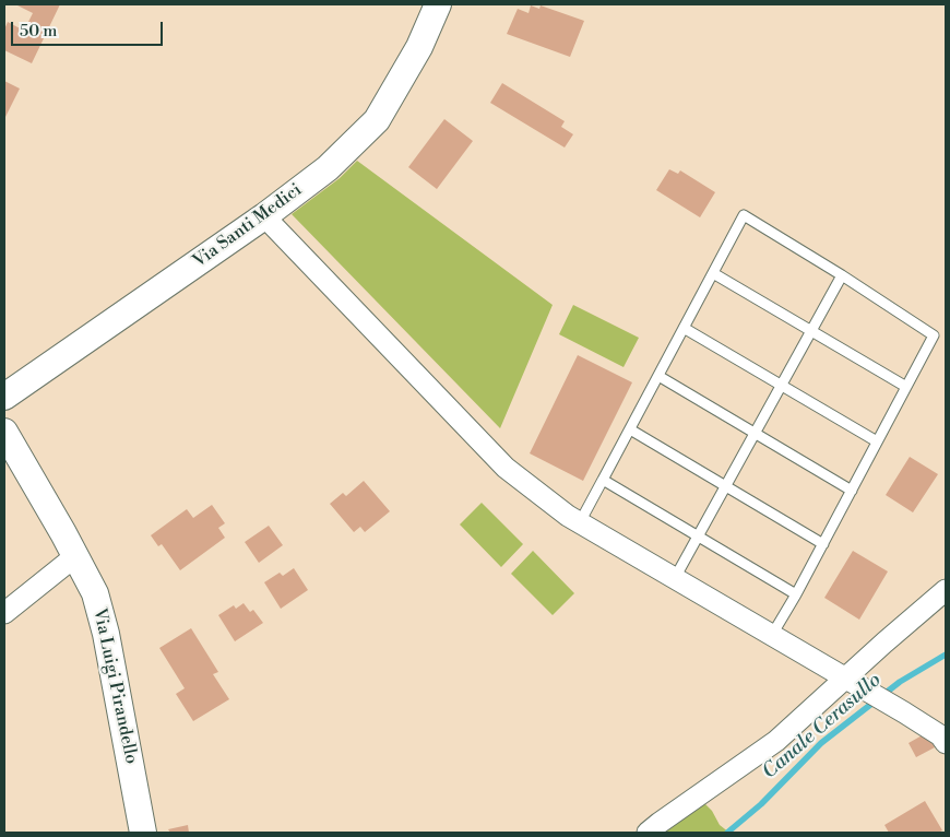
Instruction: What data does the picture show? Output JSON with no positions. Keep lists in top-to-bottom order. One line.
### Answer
{"streets":{"street":["Via Santi Medici","Via Luigi Pirandello"]},"water":["Canale Cerasullo"],"scale_bar":"50 m"}
